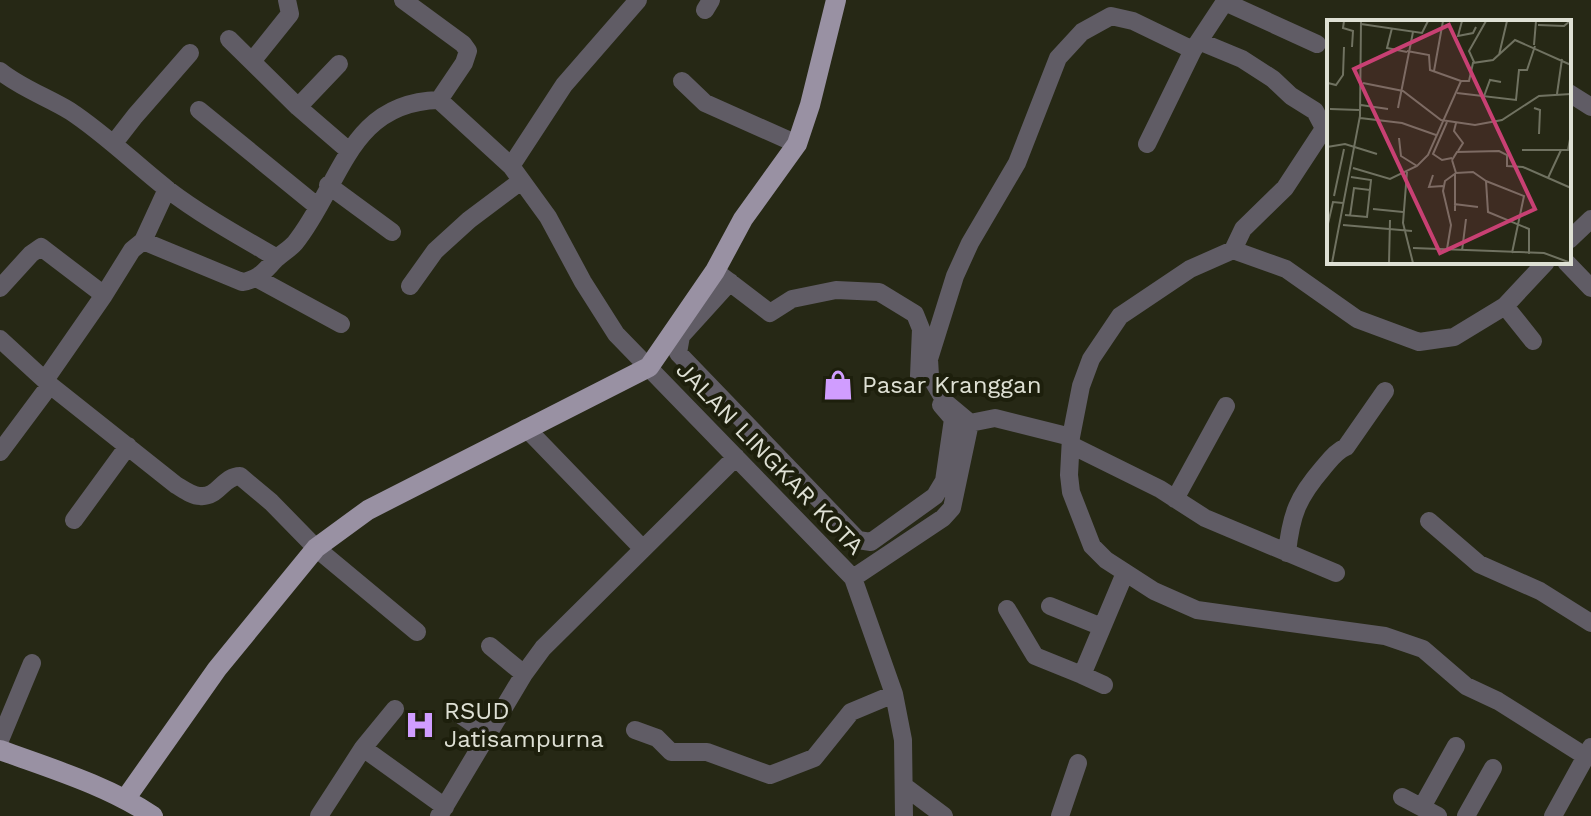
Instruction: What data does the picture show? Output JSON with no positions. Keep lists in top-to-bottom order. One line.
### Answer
{"streets":{"street":["JALAN LINGKAR KOTA"]},"places":{"shop":["Pasar Kranggan"],"hospital":["RSUD Jatisampurna"]}}
